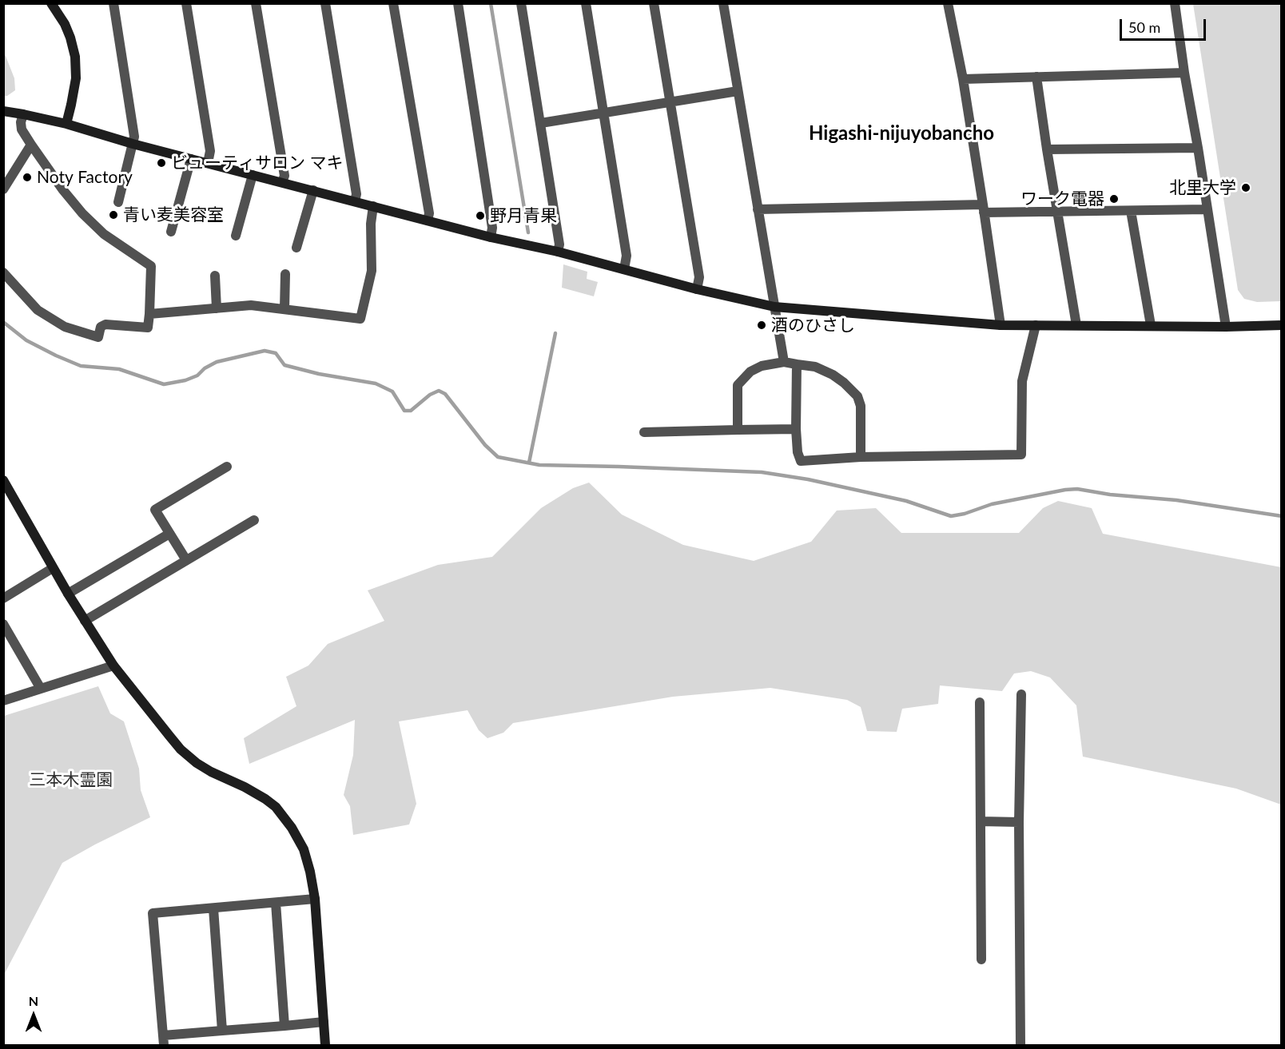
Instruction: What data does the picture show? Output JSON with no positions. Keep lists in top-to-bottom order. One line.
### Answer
{"districts":["Higashi-nijuyobancho"],"parks":["三本木霊園"],"places":["ビューティサロン マキ","Noty Factory","北里大学","ワーク電器","青い麦美容室","野月青果","酒のひさし"],"scale_bar":"50 m","north":"top"}
